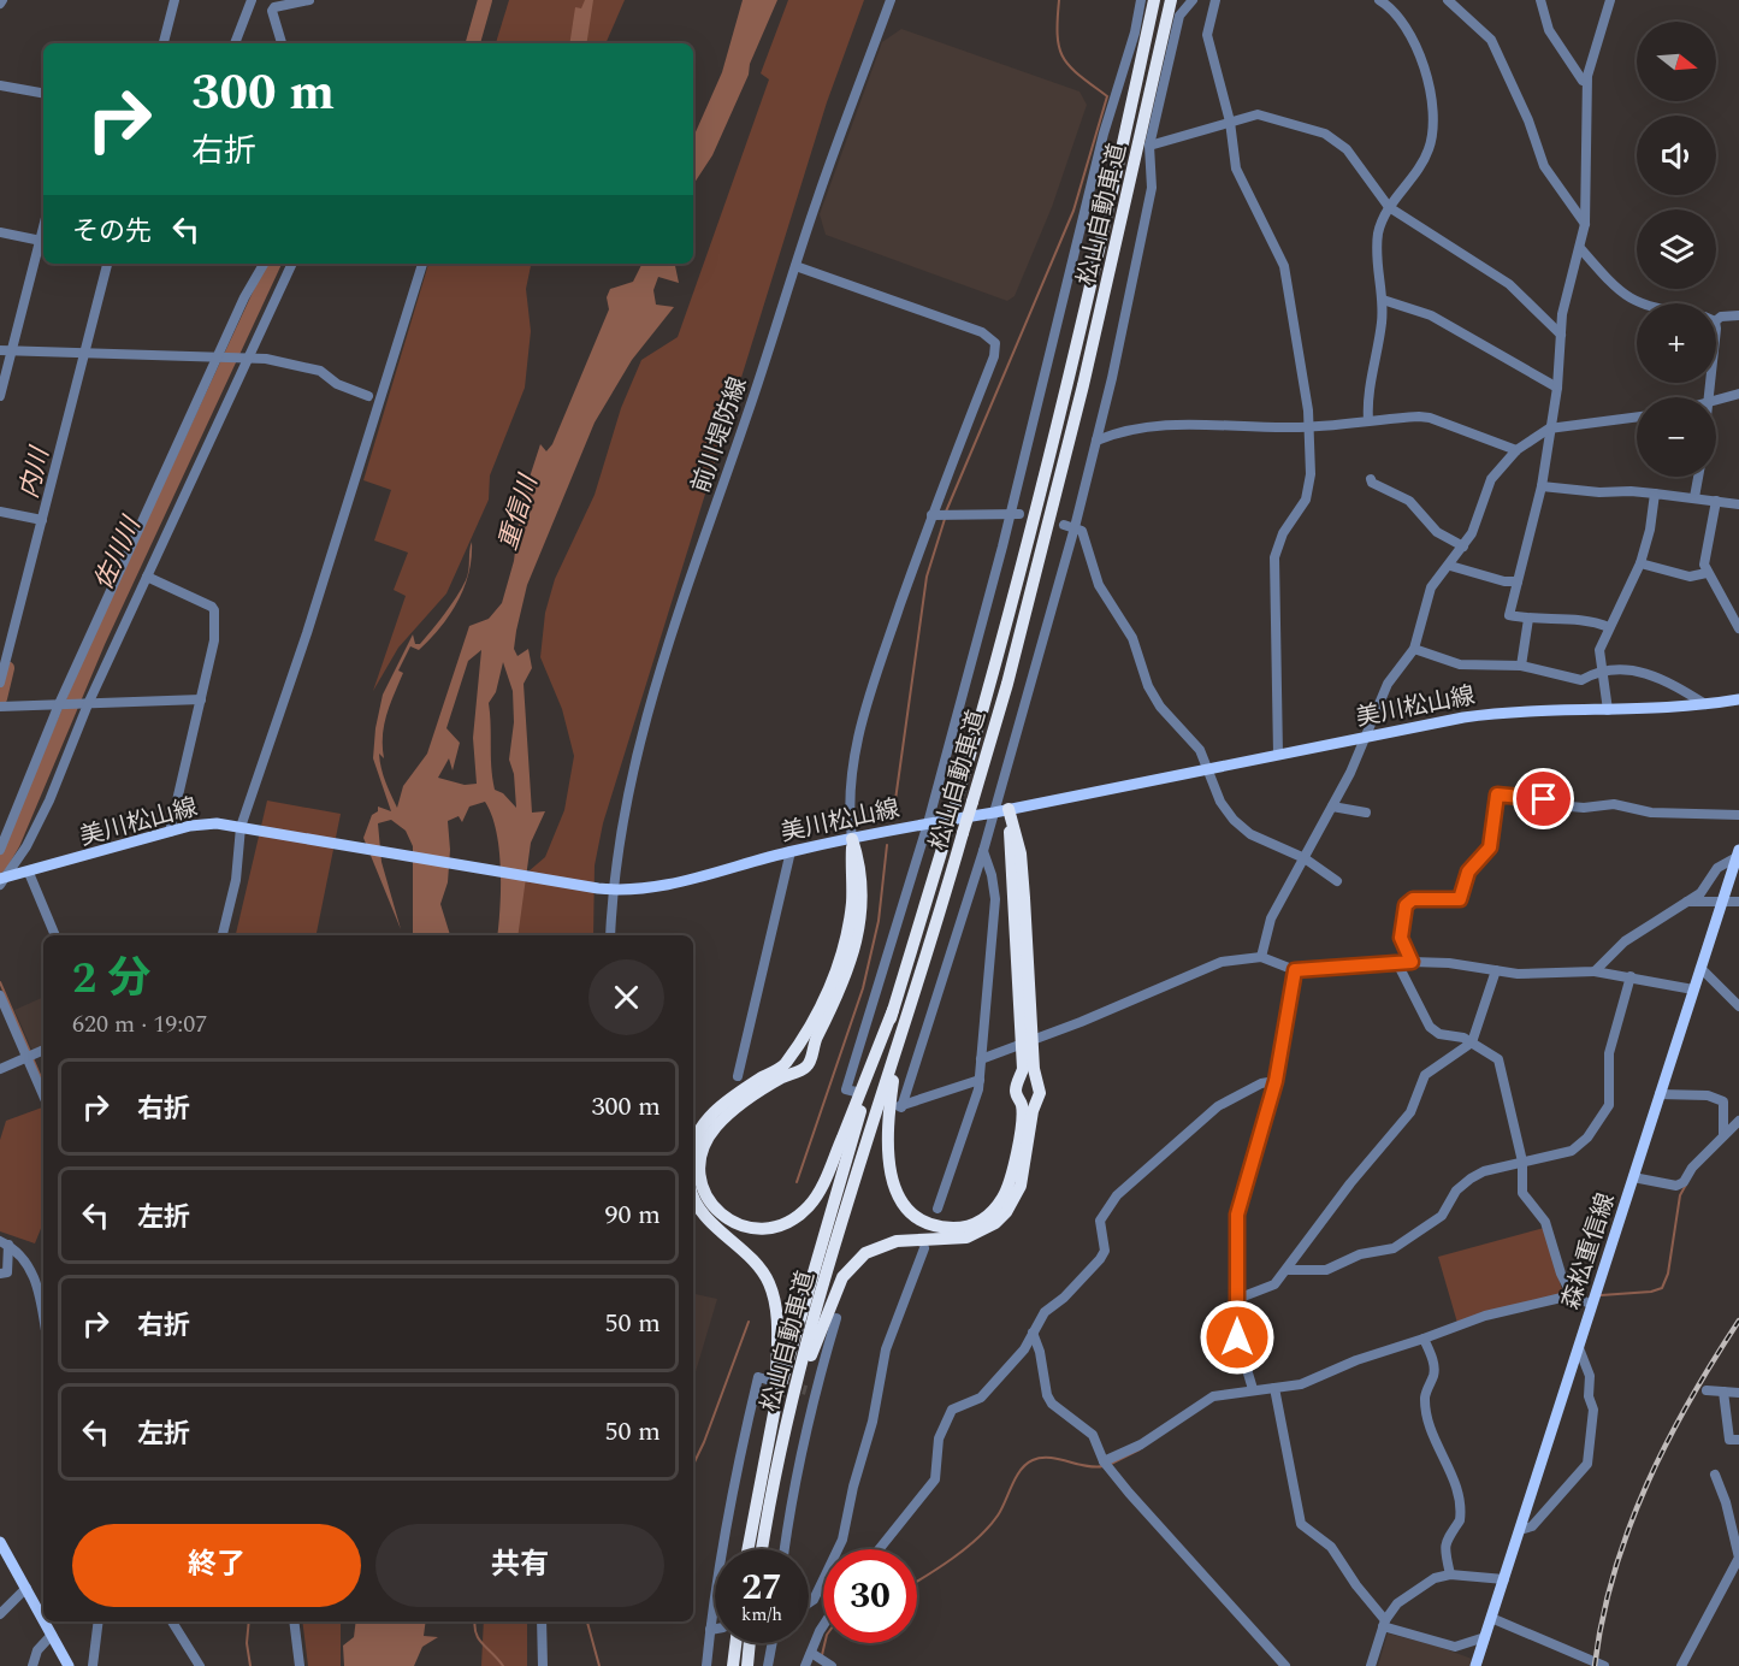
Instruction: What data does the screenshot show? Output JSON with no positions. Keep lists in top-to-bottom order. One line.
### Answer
{"streets":{"highway":["松山自動車道"],"main road":["美川松山線","森松重信線"],"street":["前川堤防線"]},"crossings":[["前川堤防線","美川松山線"]],"water":["内川","重信川","佐川川"],"north":"right","page":{"map_buttons":["+","−"],"turn":["300 m","右折"],"then":"その先","heading":["2 分","620 m · 19:07"],"list":[{"name":"右折","value":"300 m"},{"name":"左折","value":"90 m"},{"name":"右折","value":"50 m"},{"name":"左折","value":"50 m"}],"buttons":["終了","共有"],"speed":"27 km/h","limit":"30"}}
